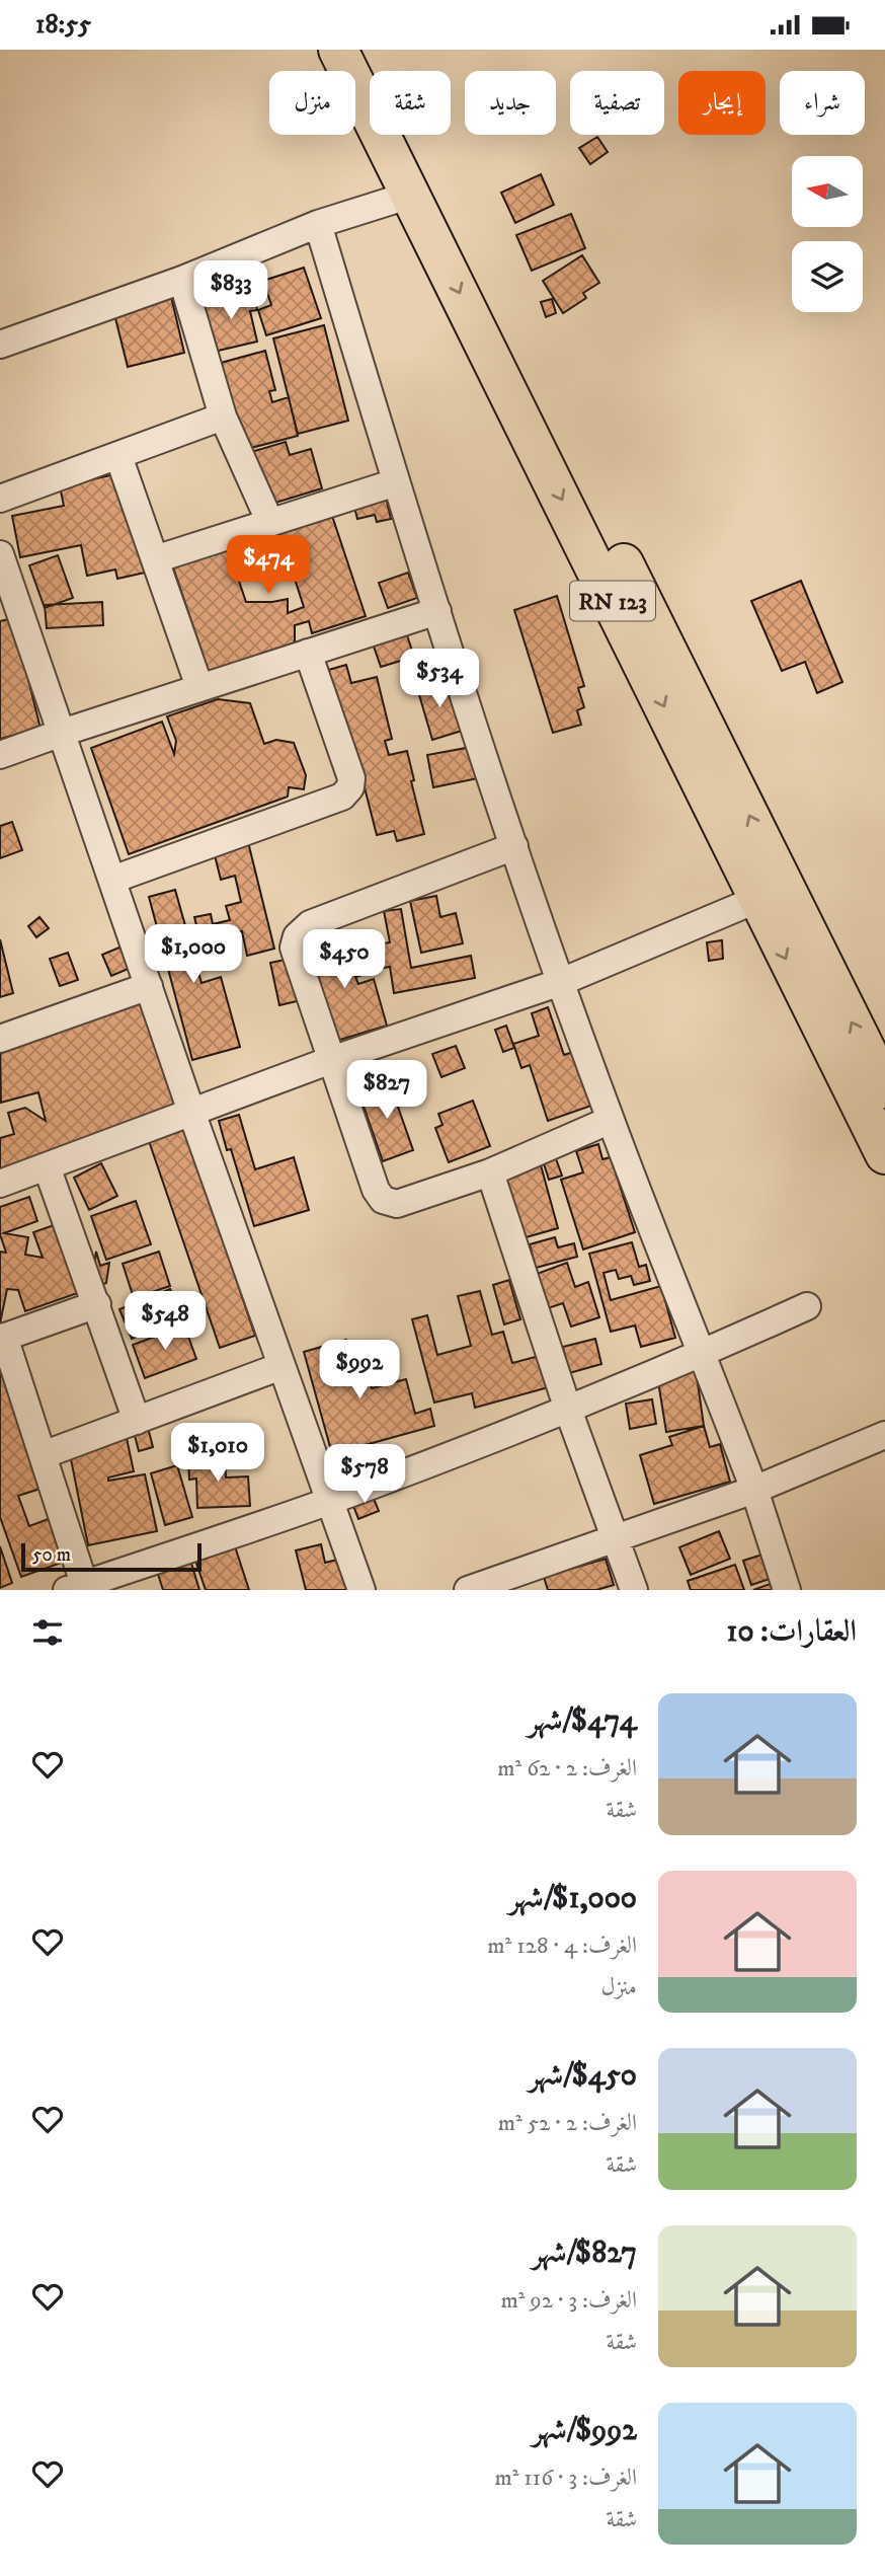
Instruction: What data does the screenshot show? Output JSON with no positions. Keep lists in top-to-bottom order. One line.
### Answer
{"streets":{"main road":["RN 123"]},"scale_bar":"50 m","north":"left","page":{"status":"18:55","chip":["شراء","إيجار","تصفية","جديد","شقة","منزل"],"price":["$833","$474","$534","$1,000","$450","$827","$548","$992","$1,010","$578"],"scale":"50 m","heading":"العقارات: 10","list":[{"name":"$474/شهر","note":"الغرف: 2 · 62 m² · شقة"},{"name":"$1,000/شهر","note":"الغرف: 4 · 128 m² · منزل"},{"name":"$450/شهر","note":"الغرف: 2 · 52 m² · شقة"},{"name":"$827/شهر","note":"الغرف: 3 · 92 m² · شقة"},{"name":"$992/شهر","note":"الغرف: 3 · 116 m² · شقة"}]}}
